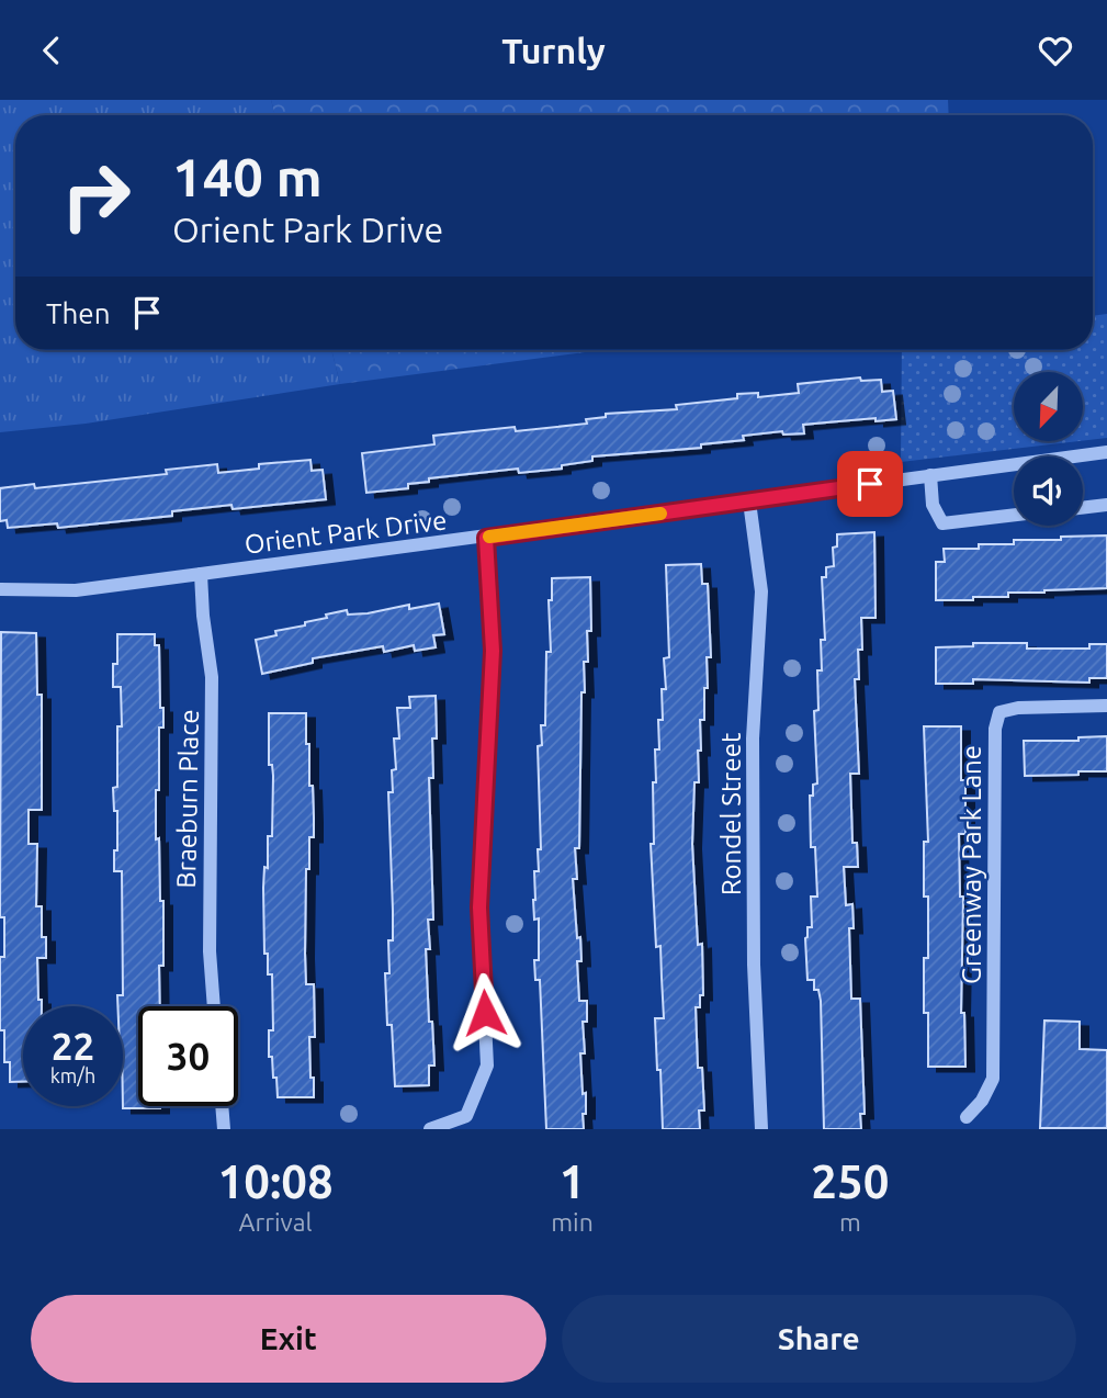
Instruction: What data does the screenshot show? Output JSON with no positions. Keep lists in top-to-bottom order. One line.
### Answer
{"streets":{"street":["Orient Park Drive","Braeburn Place","Rondel Street","Greenway Park Lane"]},"crossings":[["Orient Park Drive","Braeburn Place"],["Orient Park Drive","Rondel Street"]],"north":"bottom left","page":{"header":"Turnly","turn":["140 m","Orient Park Drive"],"then":"Then","speed":"22 km/h","limit":"30","eta":["10:08","Arrival","1","min","250","m"],"buttons":["Exit","Share"]}}
